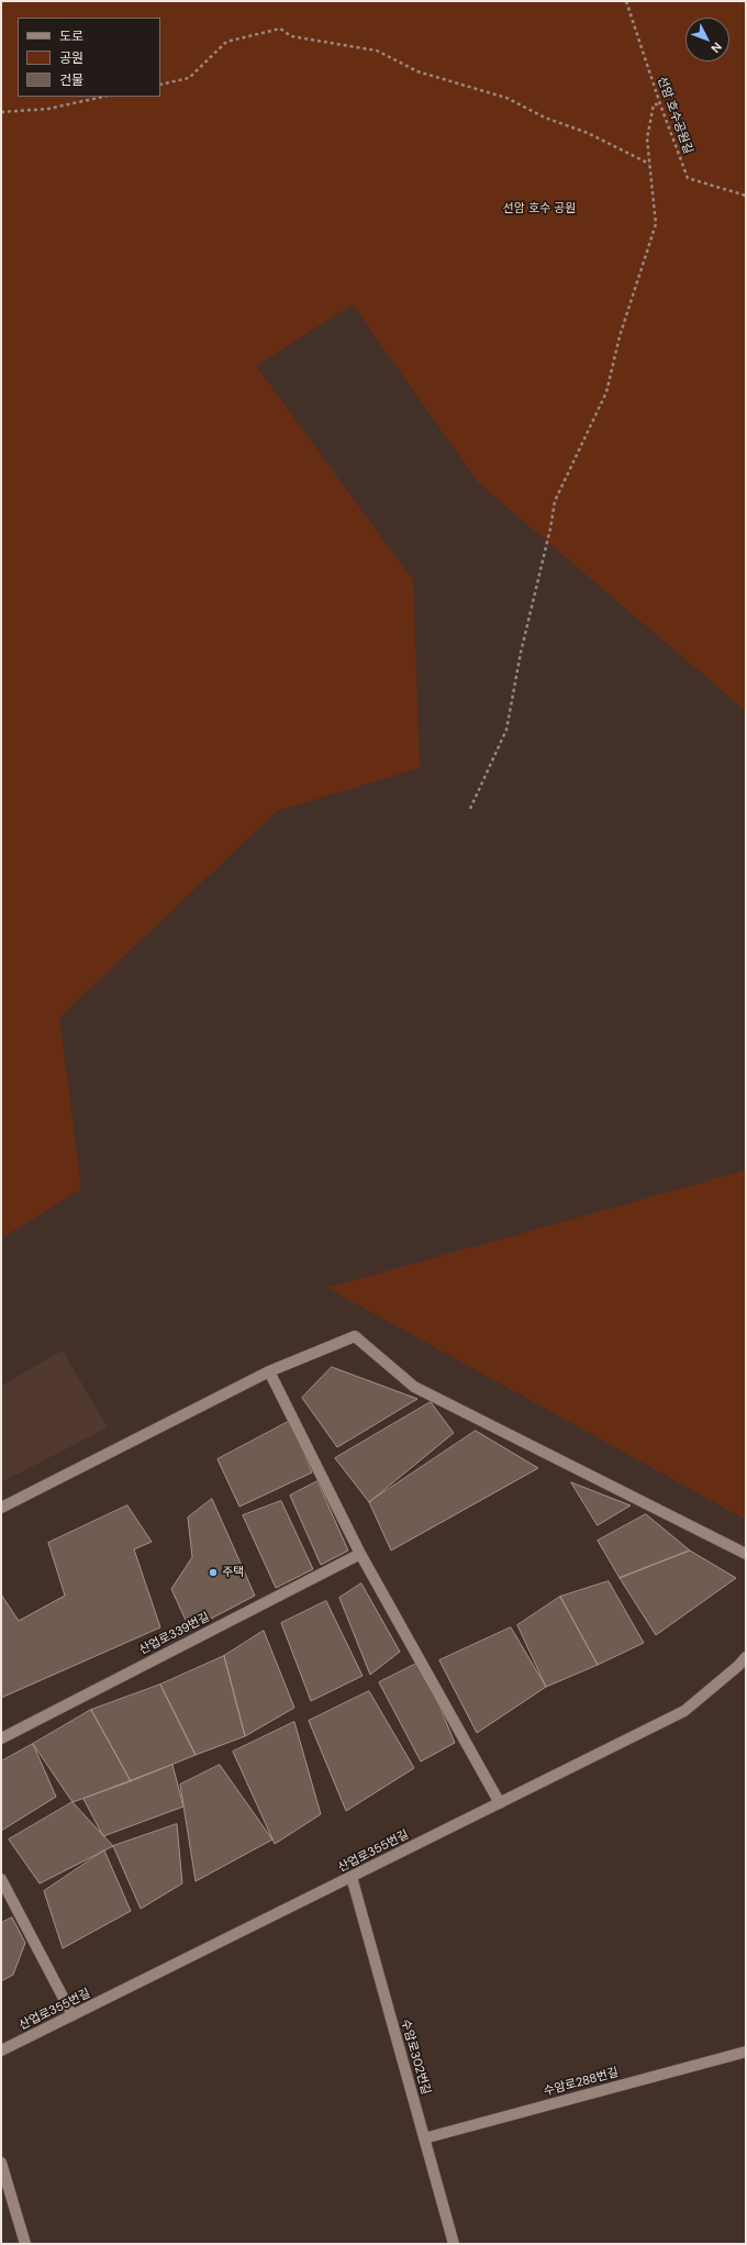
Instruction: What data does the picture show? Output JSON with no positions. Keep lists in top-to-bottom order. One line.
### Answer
{"streets":{"street":["산업로339번길","산업로355번길","수암로302번길","수암로288번길"],"path":["선암 호수공원길"]},"crossings":[["산업로355번길","수암로302번길"],["수암로302번길","수암로288번길"]],"parks":["선암 호수 공원"],"places":["주택"],"legend":["도로","공원","건물"],"north":"bottom right"}
